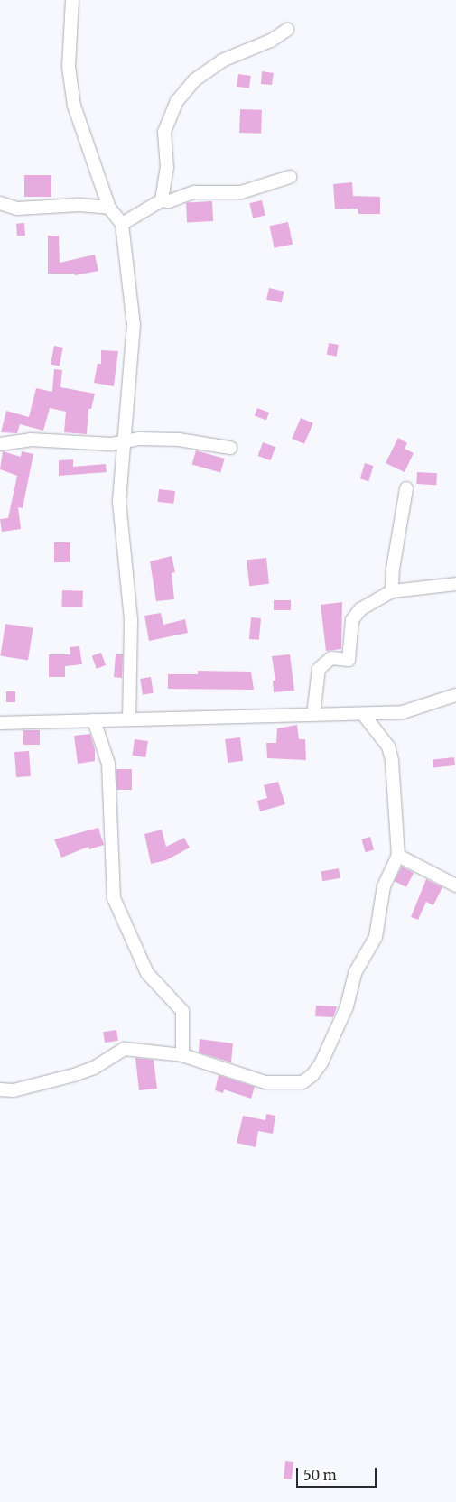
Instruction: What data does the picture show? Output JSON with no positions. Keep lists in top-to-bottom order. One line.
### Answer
{"scale_bar":"50 m"}
